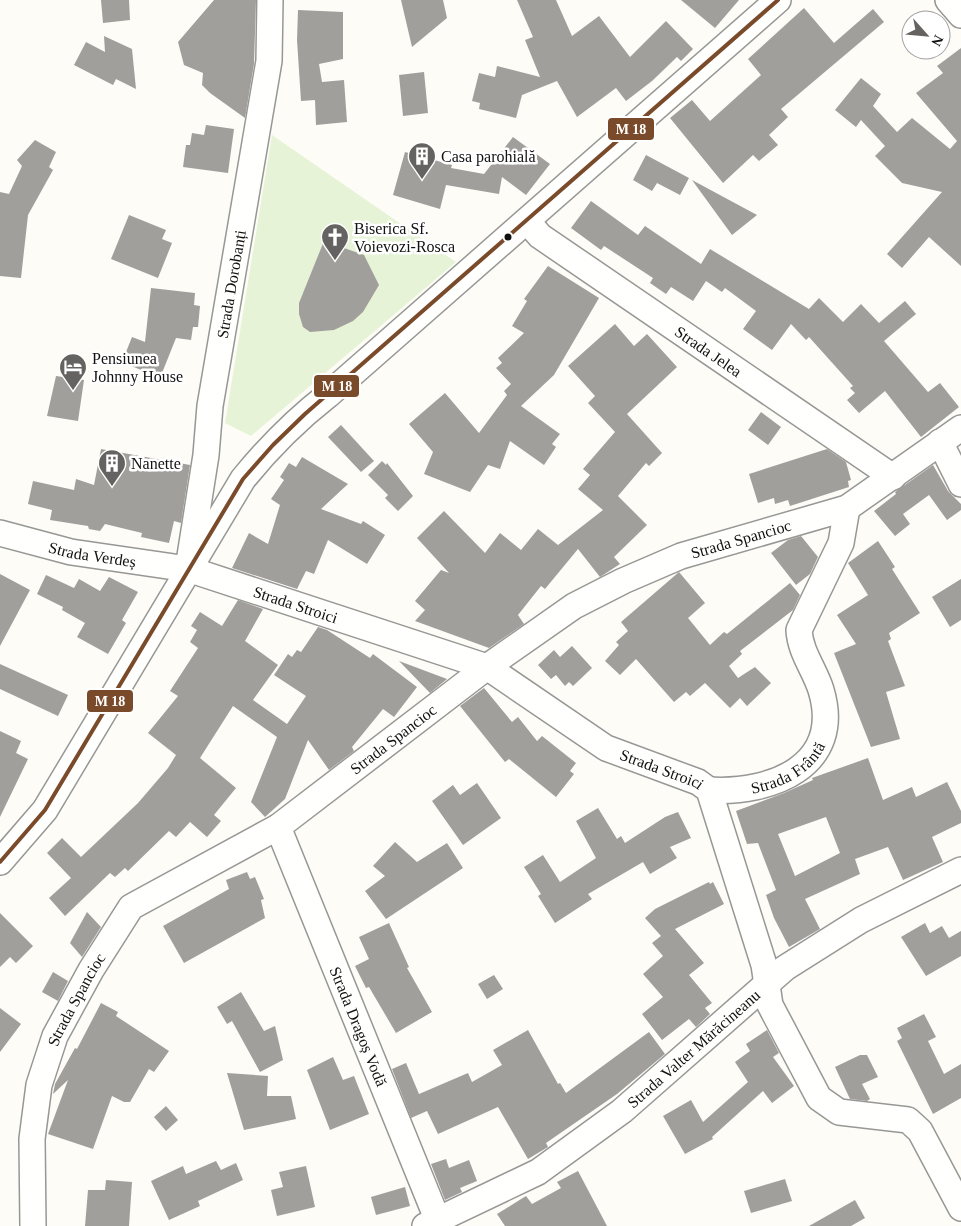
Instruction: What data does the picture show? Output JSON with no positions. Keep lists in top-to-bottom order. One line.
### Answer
{"streets":{"street":["Strada Dorobanți","Strada Jelea","Strada Spancioc","Strada Verdeș","Strada Stroici","Strada Frântă","Strada Dragoș Vodă","Strada Valter Mărăcineanu"]},"crossings":[["Strada Dorobanți","Strada Verdeș"],["Strada Dorobanți","Strada Stroici"],["Strada Jelea","Strada Spancioc"],["Strada Spancioc","Strada Stroici"],["Strada Spancioc","Strada Frântă"],["Strada Spancioc","Strada Dragoș Vodă"],["Strada Verdeș","Strada Stroici"],["Strada Stroici","Strada Frântă"],["Strada Stroici","Strada Valter Mărăcineanu"],["Strada Dragoș Vodă","Strada Valter Mărăcineanu"]],"places":{"building":["Casa parohială","Nanette"],"church":["Biserica Sf. Voievozi-Rosca"],"hotel":["Pensiunea Johnny House"]},"north":"bottom right"}
